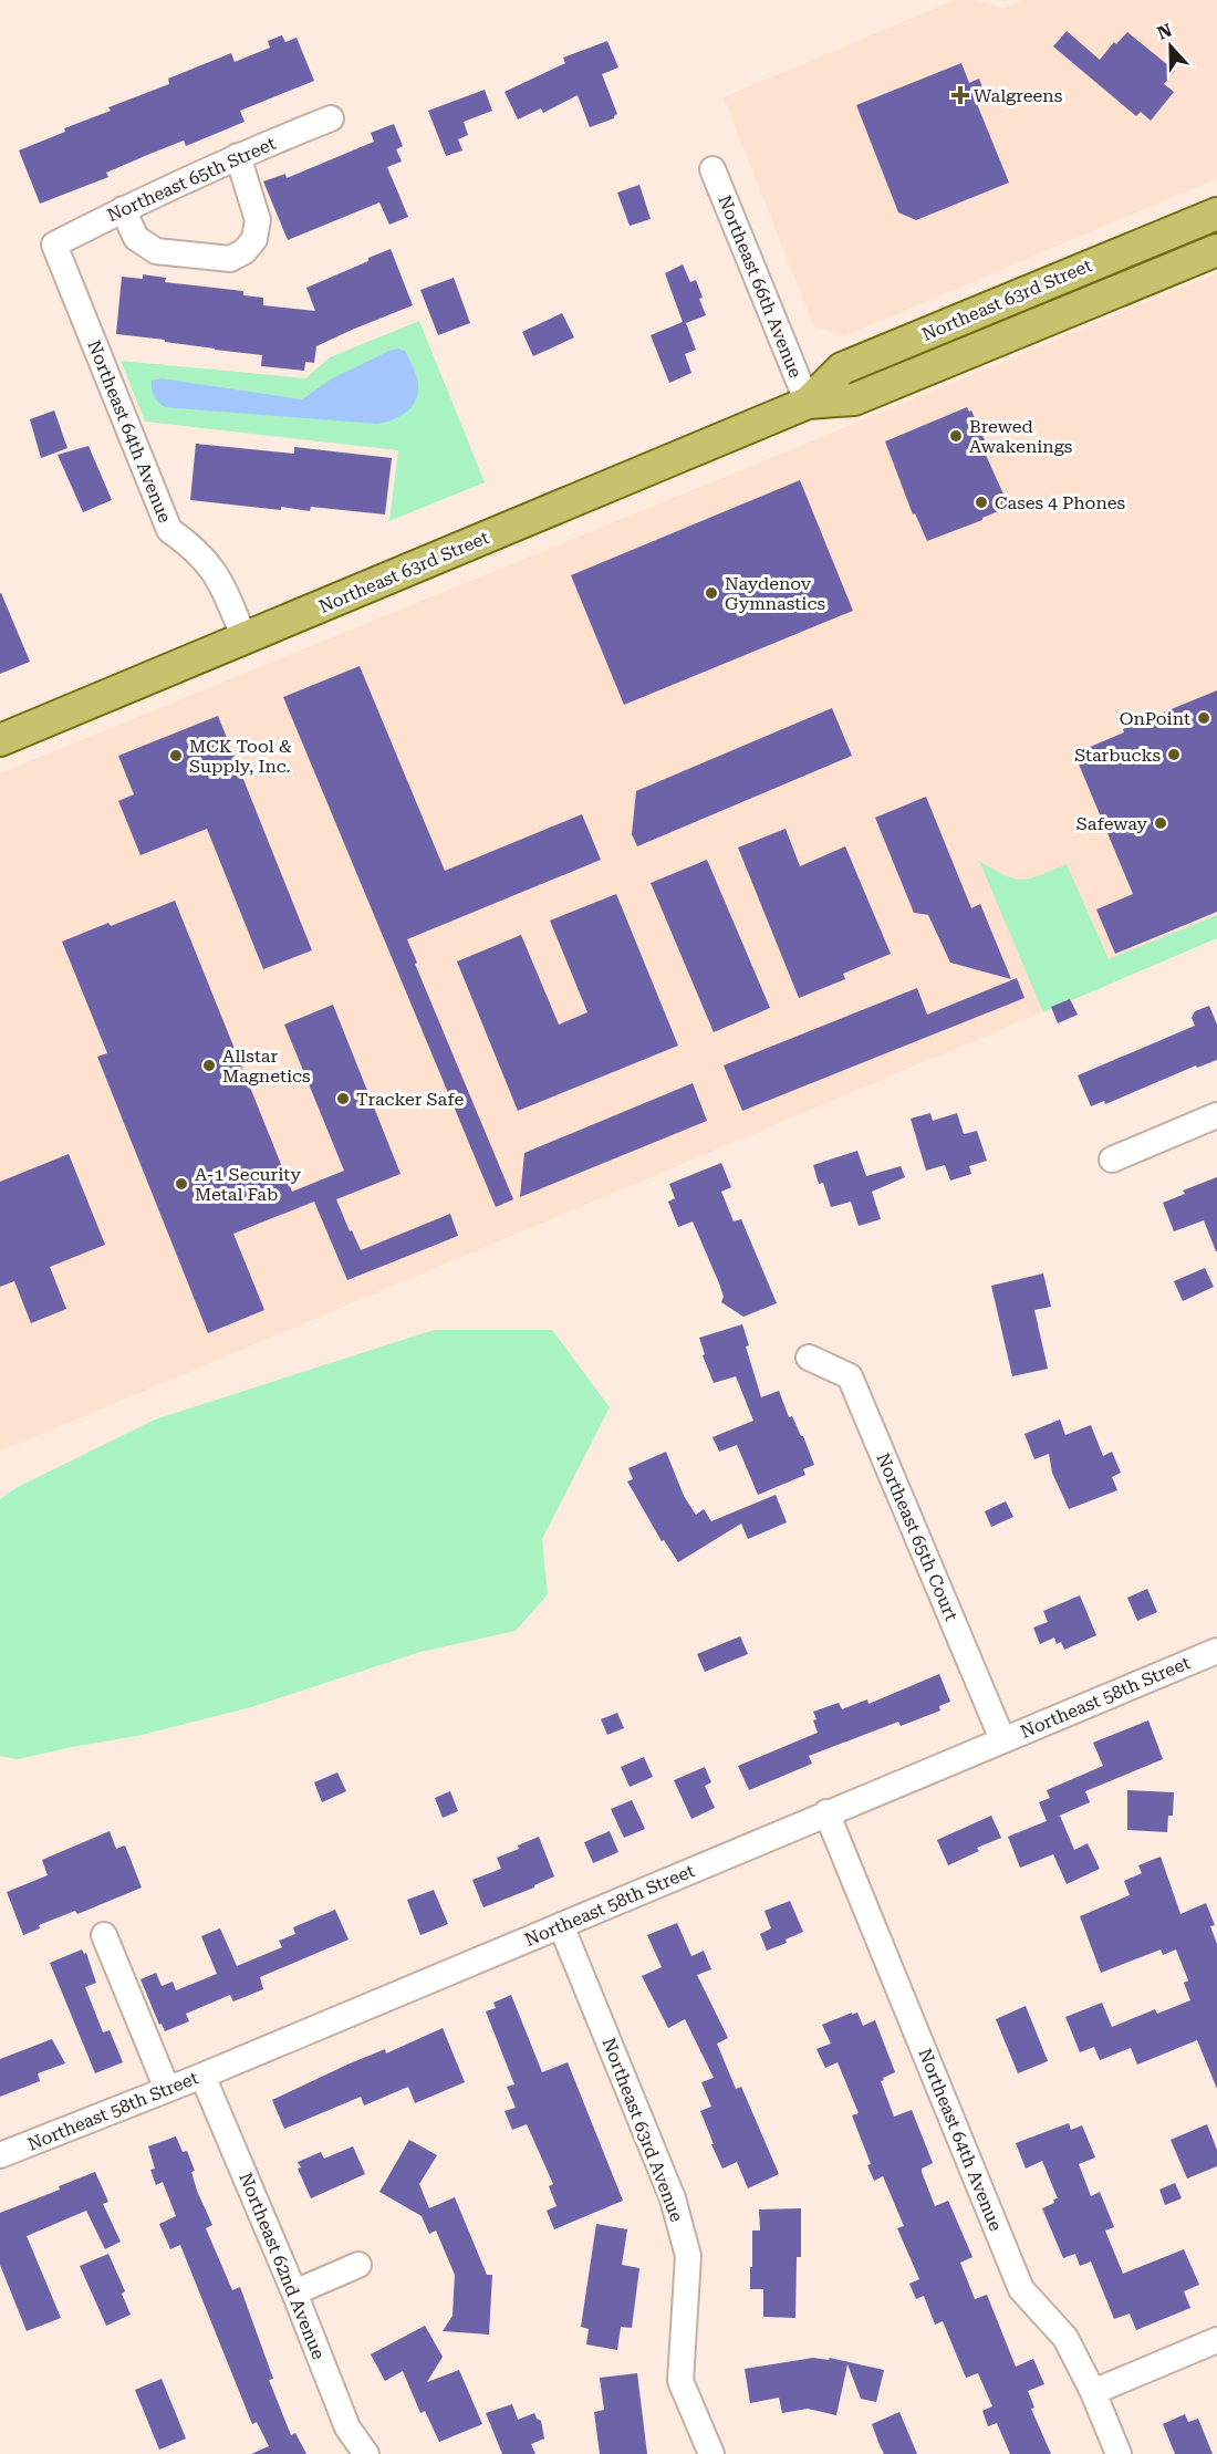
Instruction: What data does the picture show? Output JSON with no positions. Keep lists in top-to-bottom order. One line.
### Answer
{"streets":{"main road":["Northeast 63rd Street"],"street":["Northeast 65th Street","Northeast 66th Avenue","Northeast 64th Avenue","Northeast 65th Court","Northeast 58th Street","Northeast 63rd Avenue","Northeast 62nd Avenue"]},"crossings":[["Northeast 65th Street","Northeast 64th Avenue"],["Northeast 66th Avenue","Northeast 63rd Street"],["Northeast 63rd Street","Northeast 64th Avenue"],["Northeast 64th Avenue","Northeast 58th Street"],["Northeast 65th Court","Northeast 58th Street"],["Northeast 58th Street","Northeast 63rd Avenue"],["Northeast 58th Street","Northeast 62nd Avenue"]],"places":{"health":["Walgreens"],"other":["Brewed Awakenings","Cases 4 Phones","Naydenov Gymnastics","OnPoint","Starbucks","MCK Tool & Supply, Inc.","Safeway","Allstar Magnetics","Tracker Safe","A-1 Security Metal Fab"]},"north":"top"}
